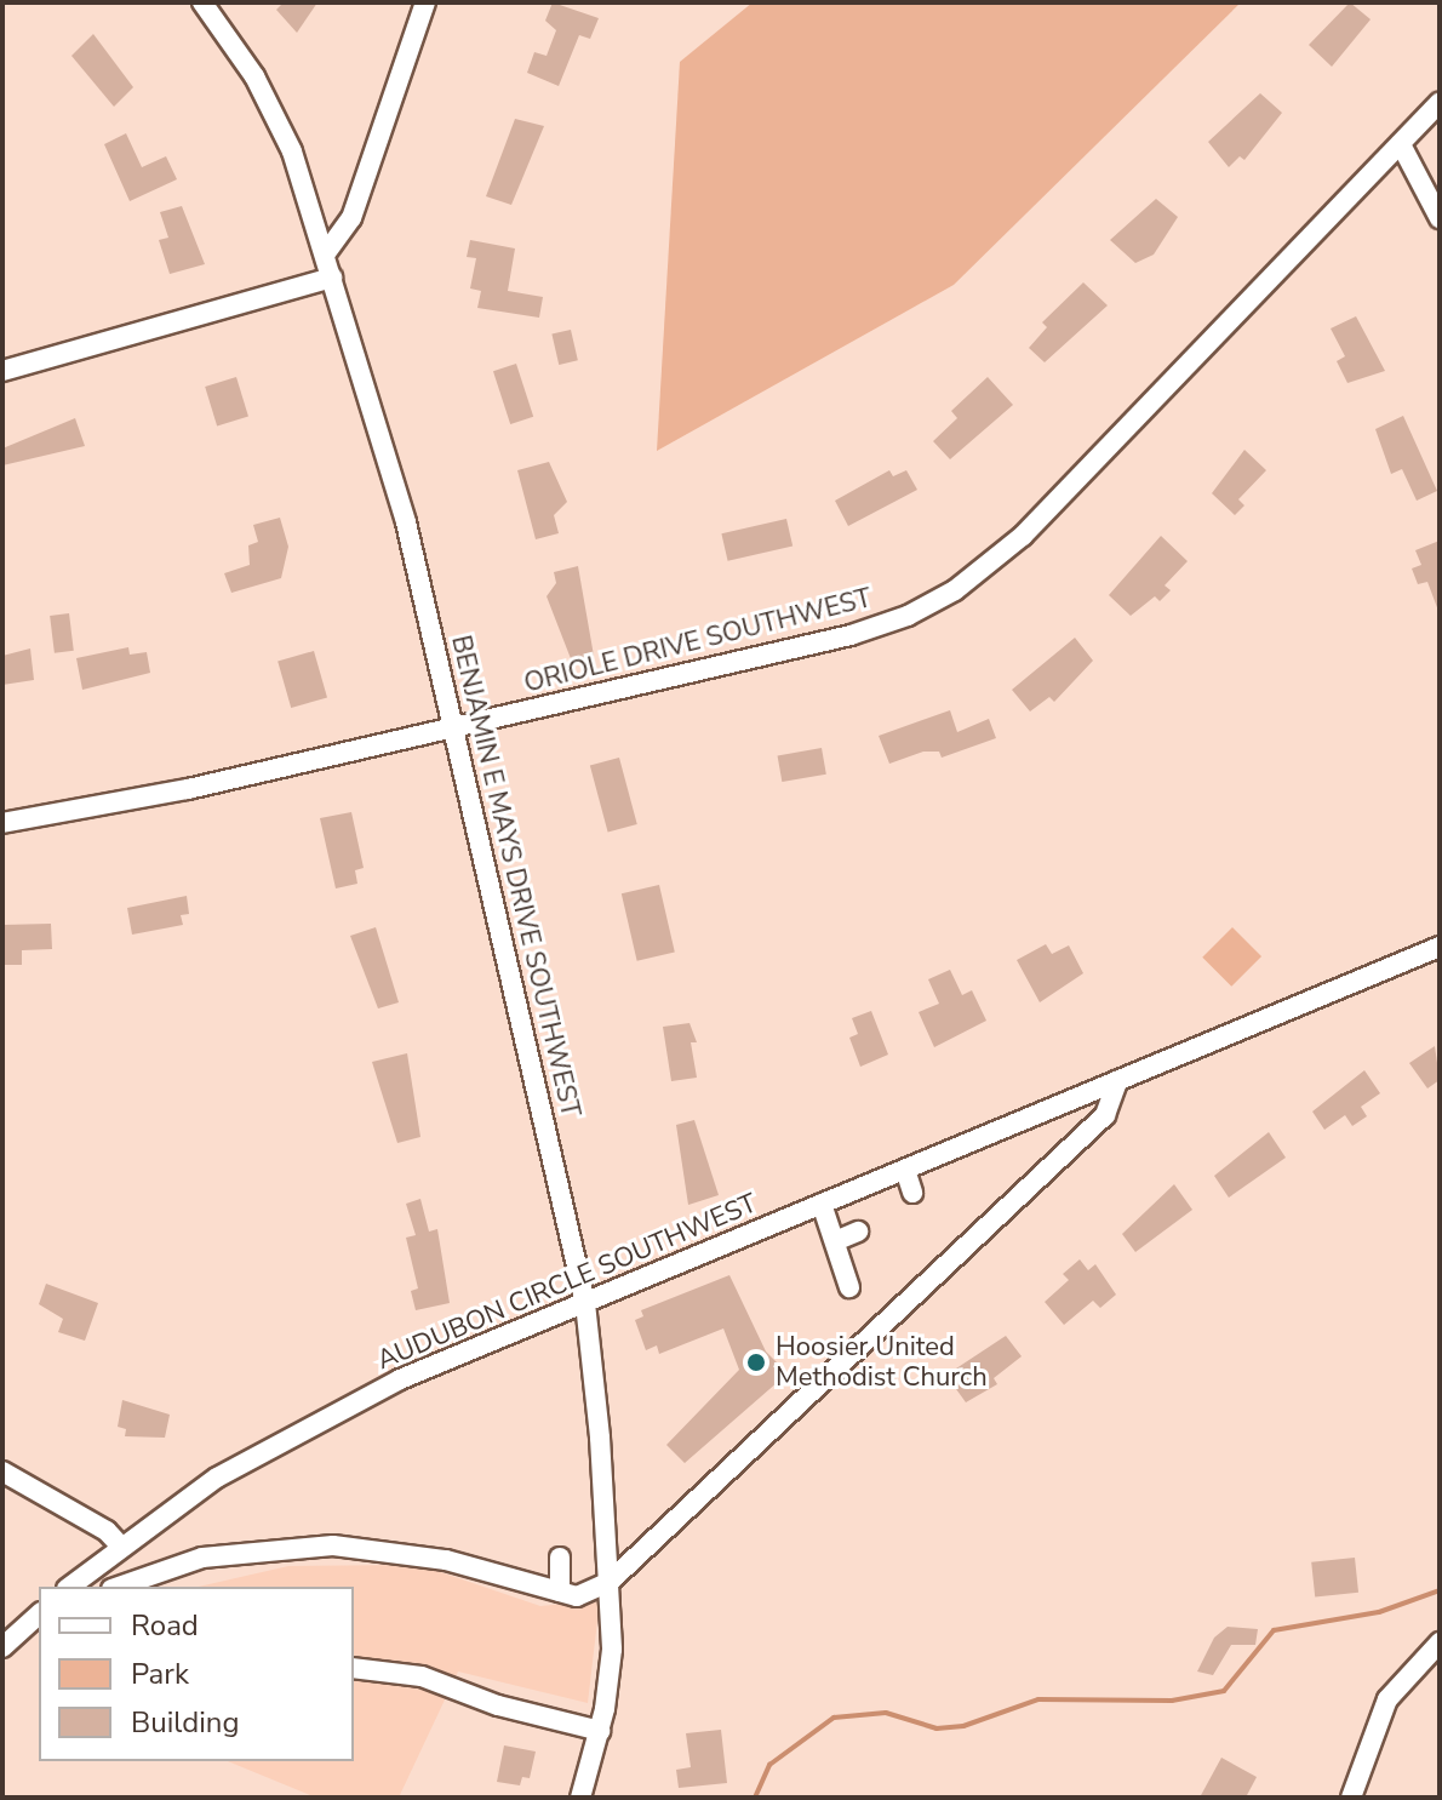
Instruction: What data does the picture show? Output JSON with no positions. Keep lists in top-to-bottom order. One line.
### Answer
{"streets":{"street":["ORIOLE DRIVE SOUTHWEST","BENJAMIN E MAYS DRIVE SOUTHWEST","AUDUBON CIRCLE SOUTHWEST"]},"crossings":[["ORIOLE DRIVE SOUTHWEST","BENJAMIN E MAYS DRIVE SOUTHWEST"],["BENJAMIN E MAYS DRIVE SOUTHWEST","AUDUBON CIRCLE SOUTHWEST"]],"places":["Hoosier United Methodist Church"],"legend":["Road","Park","Building"]}
